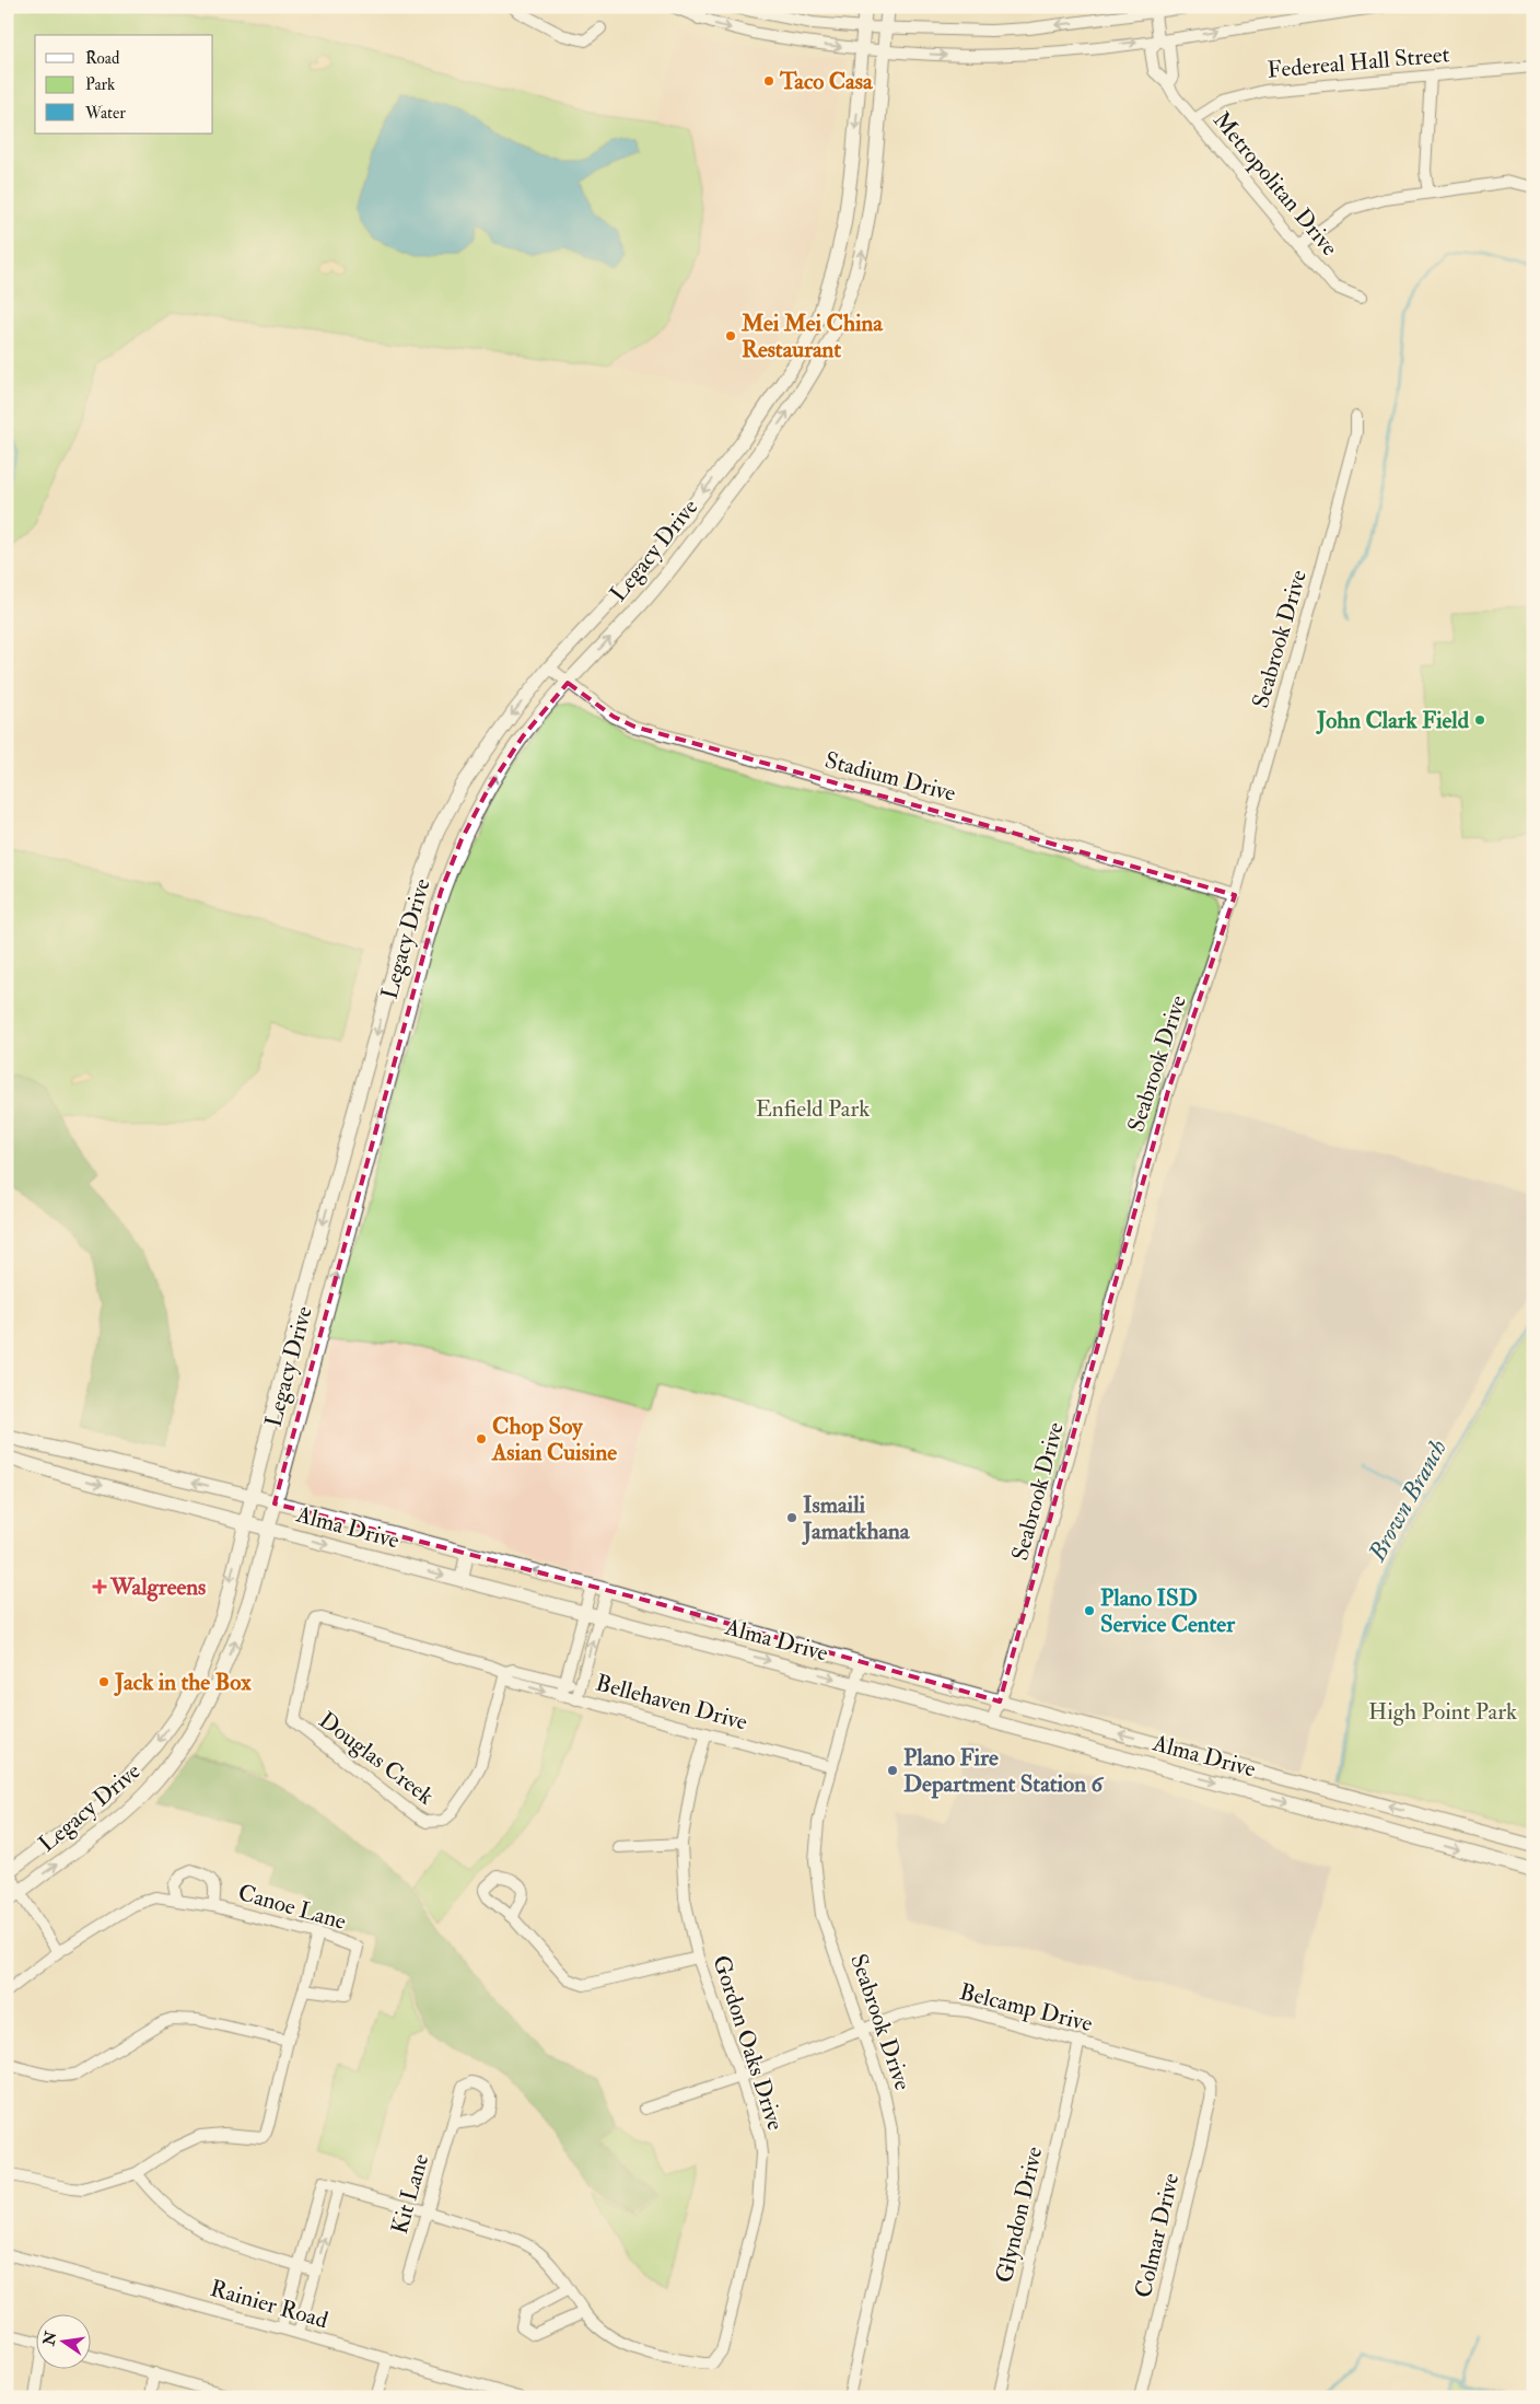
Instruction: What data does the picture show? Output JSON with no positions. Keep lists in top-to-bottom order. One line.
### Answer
{"streets":{"main road":["Legacy Drive","Alma Drive"],"street":["Federeal Hall Street","Metropolitan Drive","Seabrook Drive","Stadium Drive","Bellehaven Drive","Douglas Creek","Canoe Lane","Belcamp Drive","Gordon Oaks Drive","Kit Lane","Glyndon Drive","Colmar Drive","Rainier Road"]},"crossings":[["Federeal Hall Street","Metropolitan Drive"],["Legacy Drive","Stadium Drive"],["Legacy Drive","Alma Drive"],["Seabrook Drive","Stadium Drive"],["Seabrook Drive","Alma Drive"],["Seabrook Drive","Bellehaven Drive"],["Seabrook Drive","Belcamp Drive"],["Bellehaven Drive","Douglas Creek"],["Bellehaven Drive","Gordon Oaks Drive"],["Belcamp Drive","Gordon Oaks Drive"],["Belcamp Drive","Glyndon Drive"],["Belcamp Drive","Colmar Drive"]],"water":["Brown Branch"],"parks":["Enfield Park","High Point Park"],"places":{"other":["Taco Casa","Mei Mei China Restaurant","John Clark Field","Chop Soy Asian Cuisine","Ismaili Jamatkhana","Plano ISD Service Center","Jack in the Box","Plano Fire Department Station 6"],"health":["Walgreens"]},"legend":["Road","Park","Water"],"north":"left"}
